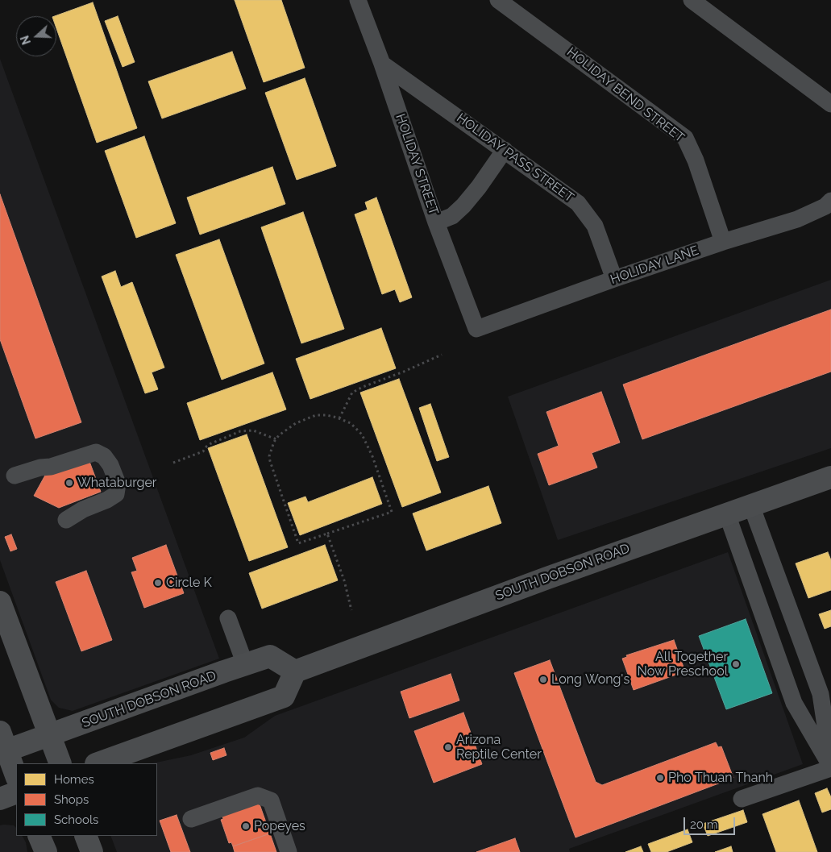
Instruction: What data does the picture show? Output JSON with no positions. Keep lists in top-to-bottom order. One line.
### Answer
{"streets":{"main road":["SOUTH DOBSON ROAD"],"lane":["HOLIDAY BEND STREET","HOLIDAY PASS STREET","HOLIDAY STREET","HOLIDAY LANE"]},"crossings":[["HOLIDAY BEND STREET","HOLIDAY LANE"],["HOLIDAY PASS STREET","HOLIDAY STREET"],["HOLIDAY PASS STREET","HOLIDAY LANE"],["HOLIDAY STREET","HOLIDAY LANE"]],"places":["Whataburger","Circle K","All Together Now Preschool","Long Wong's","Arizona Reptile Center","Pho Thuan Thanh","Popeyes"],"legend":["Homes","Shops","Schools"],"scale_bar":"20 m","north":"left"}
